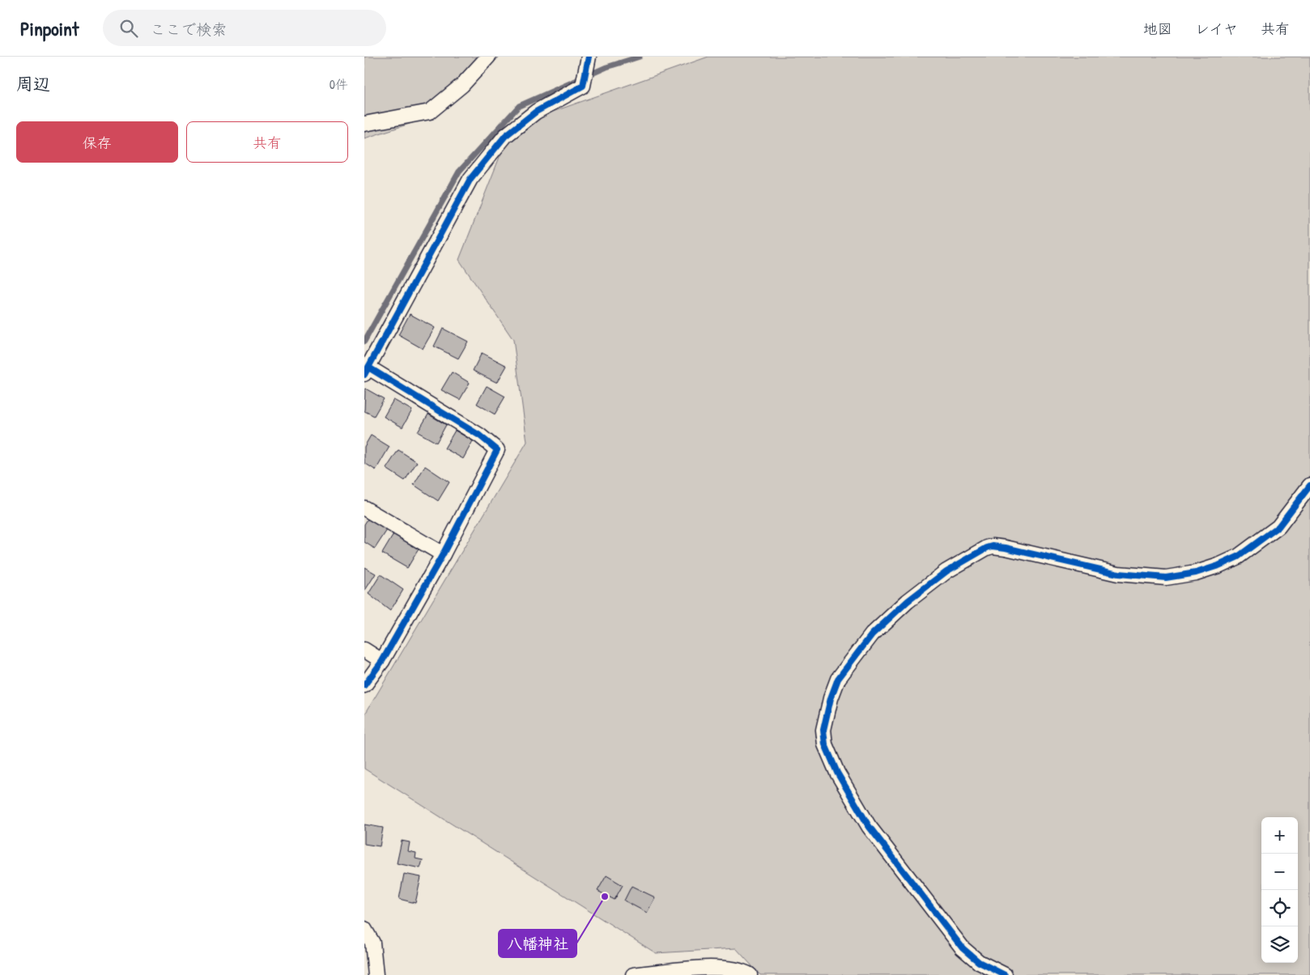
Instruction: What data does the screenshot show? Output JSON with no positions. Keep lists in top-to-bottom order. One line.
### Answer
{"places":["八幡神社"],"page":{"header":"Pinpoint","search":"ここで検索","nav":["地図","レイヤ","共有"],"heading":["周辺","0件"],"buttons":["保存","共有"],"map_buttons":["+","−"]}}
